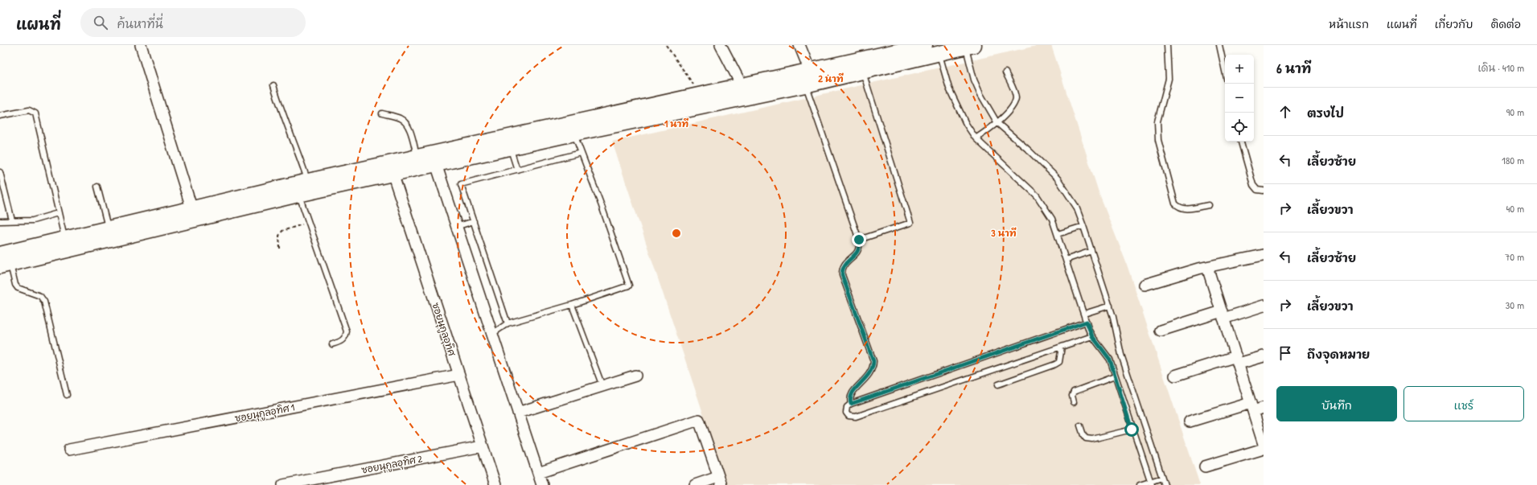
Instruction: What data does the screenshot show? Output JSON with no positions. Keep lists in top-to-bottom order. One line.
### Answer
{"streets":{"street":["ซอยนุกูลอุทิศ","ซอยนุกูลอุทิศ 1","ซอยนุกูลอุทิศ 2"]},"crossings":[["ซอยนุกูลอุทิศ","ซอยนุกูลอุทิศ 1"],["ซอยนุกูลอุทิศ","ซอยนุกูลอุทิศ 2"]],"page":{"header":"แผนที่","search":"ค้นหาที่นี่","nav":["หน้าแรก","แผนที่","เกี่ยวกับ","ติดต่อ"],"heading":["6 นาที","เดิน · 410 m"],"map_buttons":["+","−"],"list":[["ตรงไป","90 m"],["เลี้ยวซ้าย","180 m"],["เลี้ยวขวา","40 m"],["เลี้ยวซ้าย","70 m"],["เลี้ยวขวา","30 m"],"ถึงจุดหมาย"],"buttons":["บันทึก","แชร์"]},"rings":["2 นาที","1 นาที","3 นาที"]}
